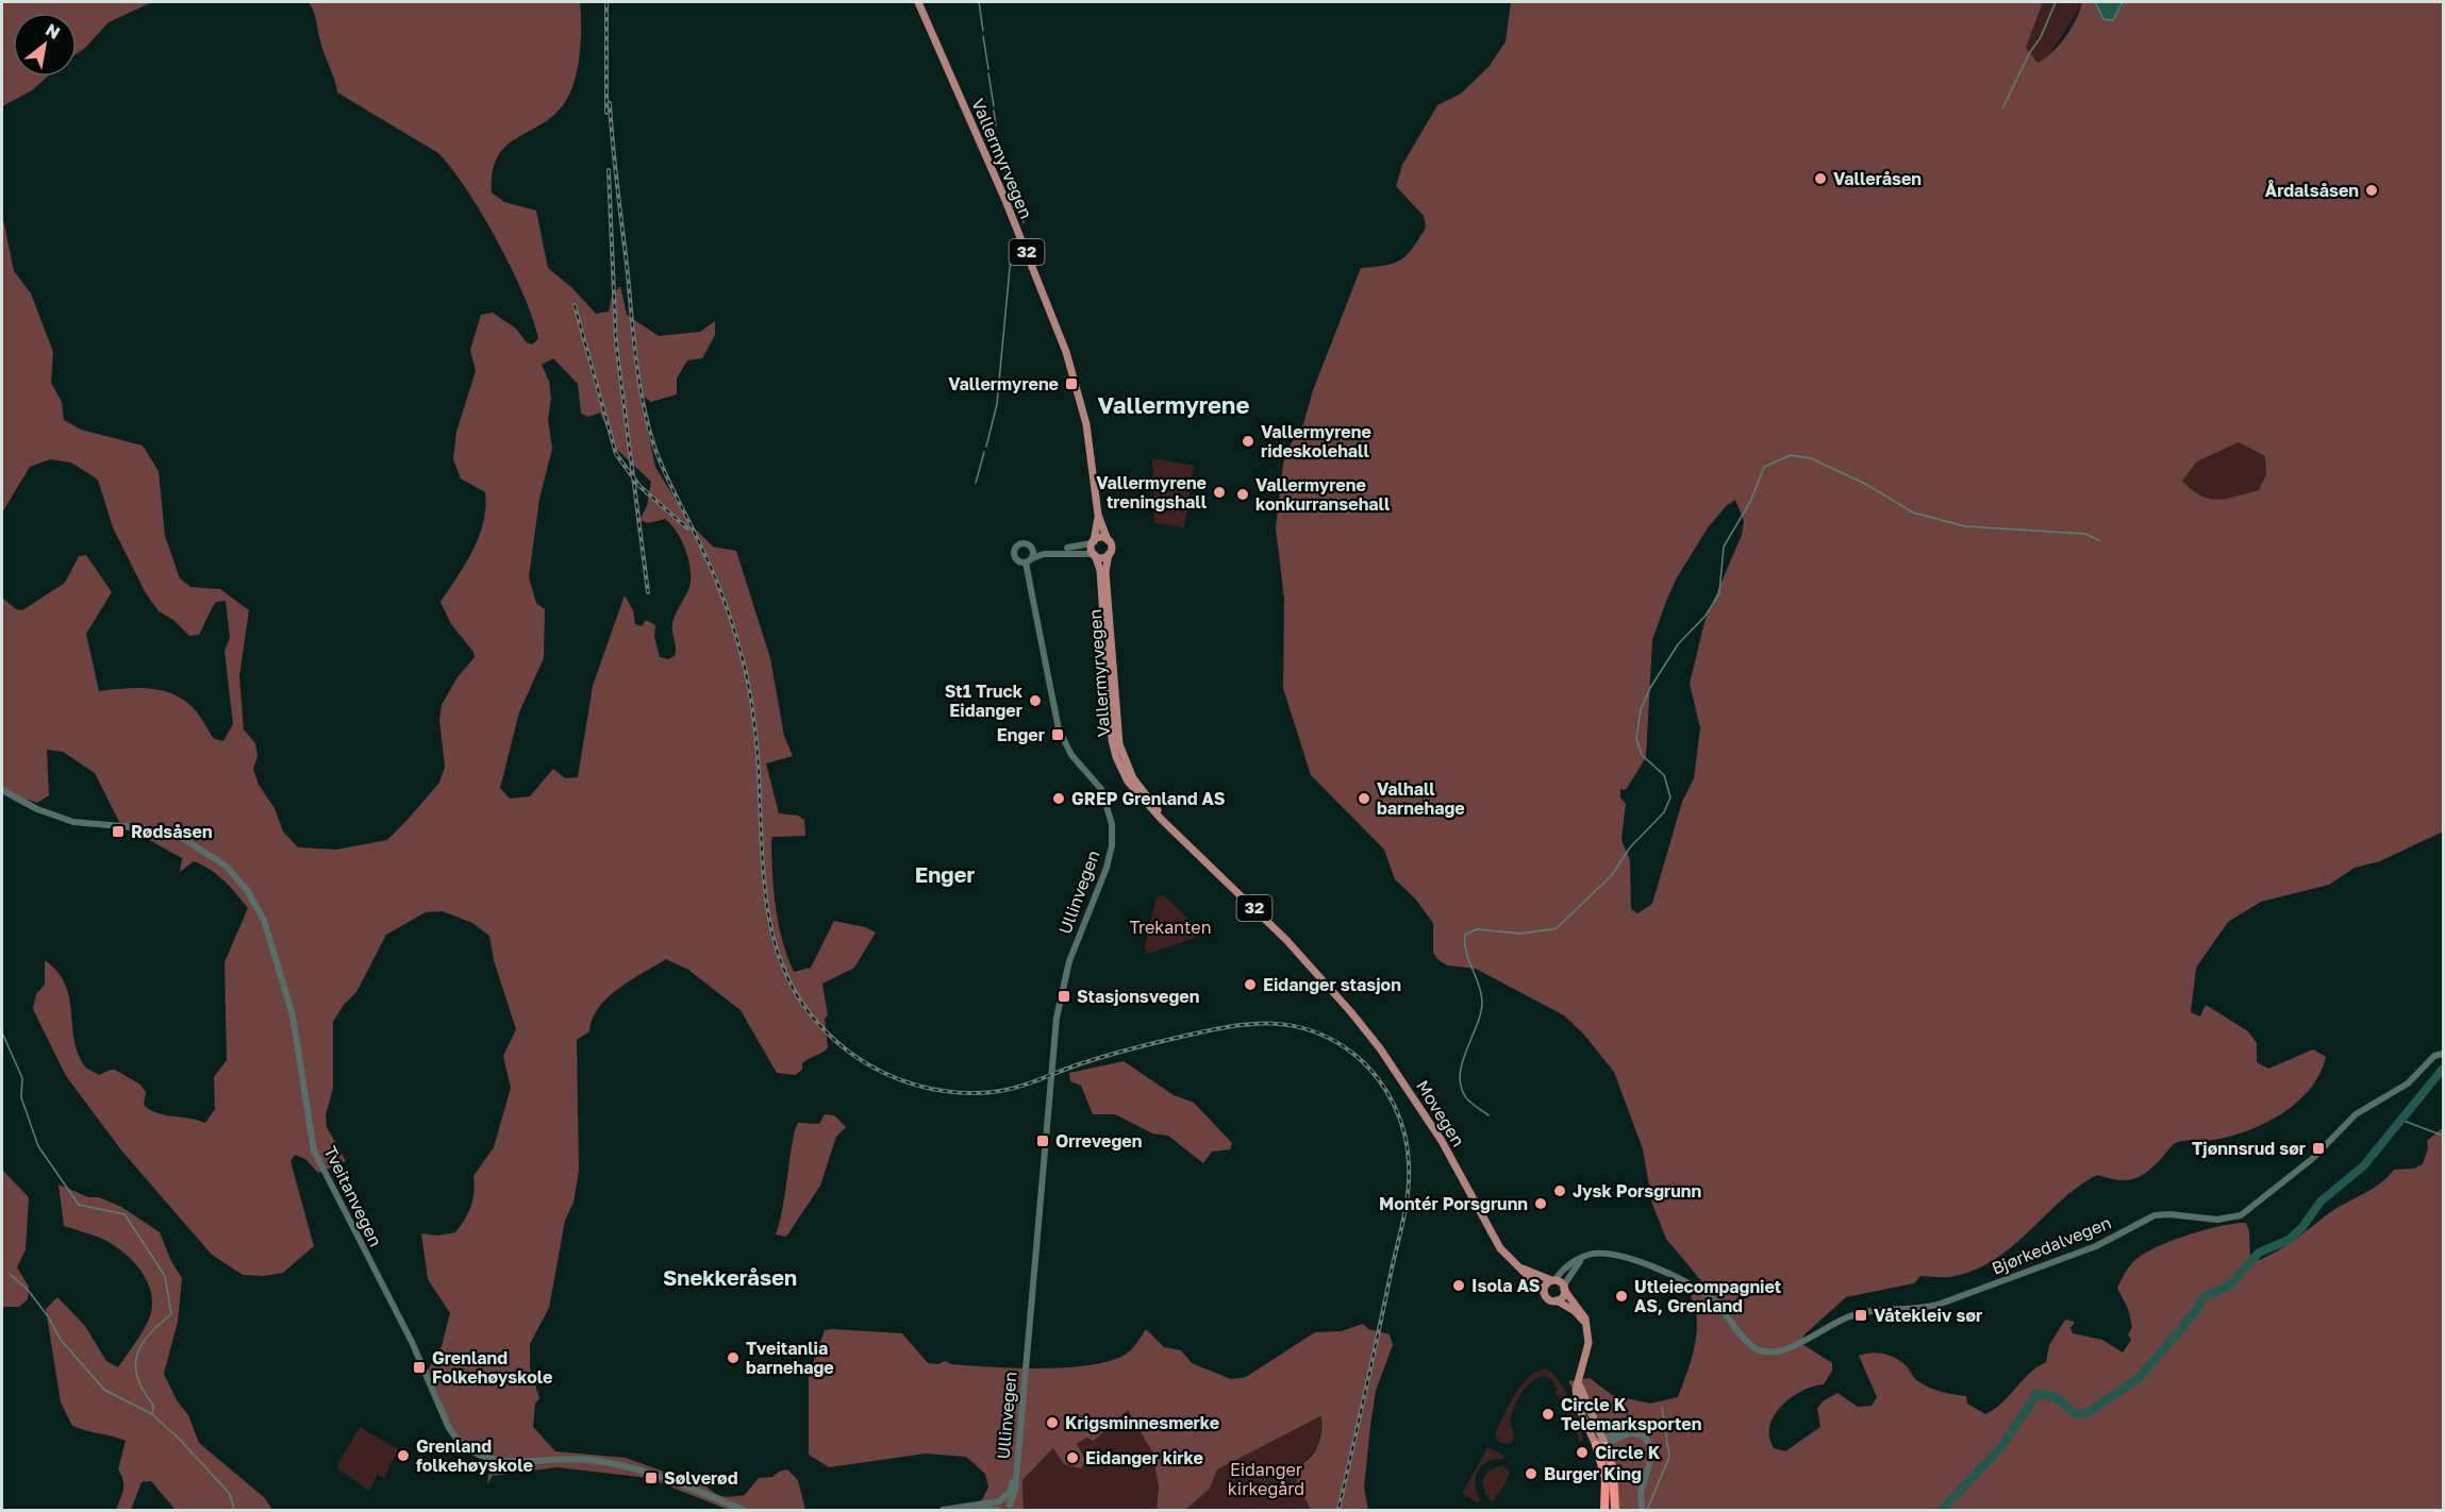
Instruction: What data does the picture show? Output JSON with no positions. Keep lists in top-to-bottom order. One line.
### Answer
{"streets":{"main road":["Vallermyrvegen","32","Ullinvegen","Movegen","Tveitanvegen","Bjørkedalvegen"]},"crossings":[["Vallermyrvegen","Movegen"],["32","Movegen"]],"districts":["Vallermyrene","Enger","Snekkeråsen"],"parks":["Trekanten","Eidanger kirkegård"],"places":{"other":["Valleråsen","Årdalsåsen","Vallermyrene rideskolehall","Vallermyrene treningshall","Vallermyrene konkurransehall","St1 Truck Eidanger","GREP Grenland AS","Valhall barnehage","Eidanger stasjon","Jysk Porsgrunn","Montér Porsgrunn","Isola AS","Utleiecompagniet AS, Grenland","Tveitanlia barnehage","Circle K Telemarksporten","Krigsminnesmerke","Circle K","Grenland folkehøyskole","Eidanger kirke","Burger King"],"transit":["Vallermyrene","Enger","Rødsåsen","Stasjonsvegen","Orrevegen","Tjønnsrud sør","Våtekleiv sør","Grenland Folkehøyskole","Sølverød"]},"north":"top right"}
